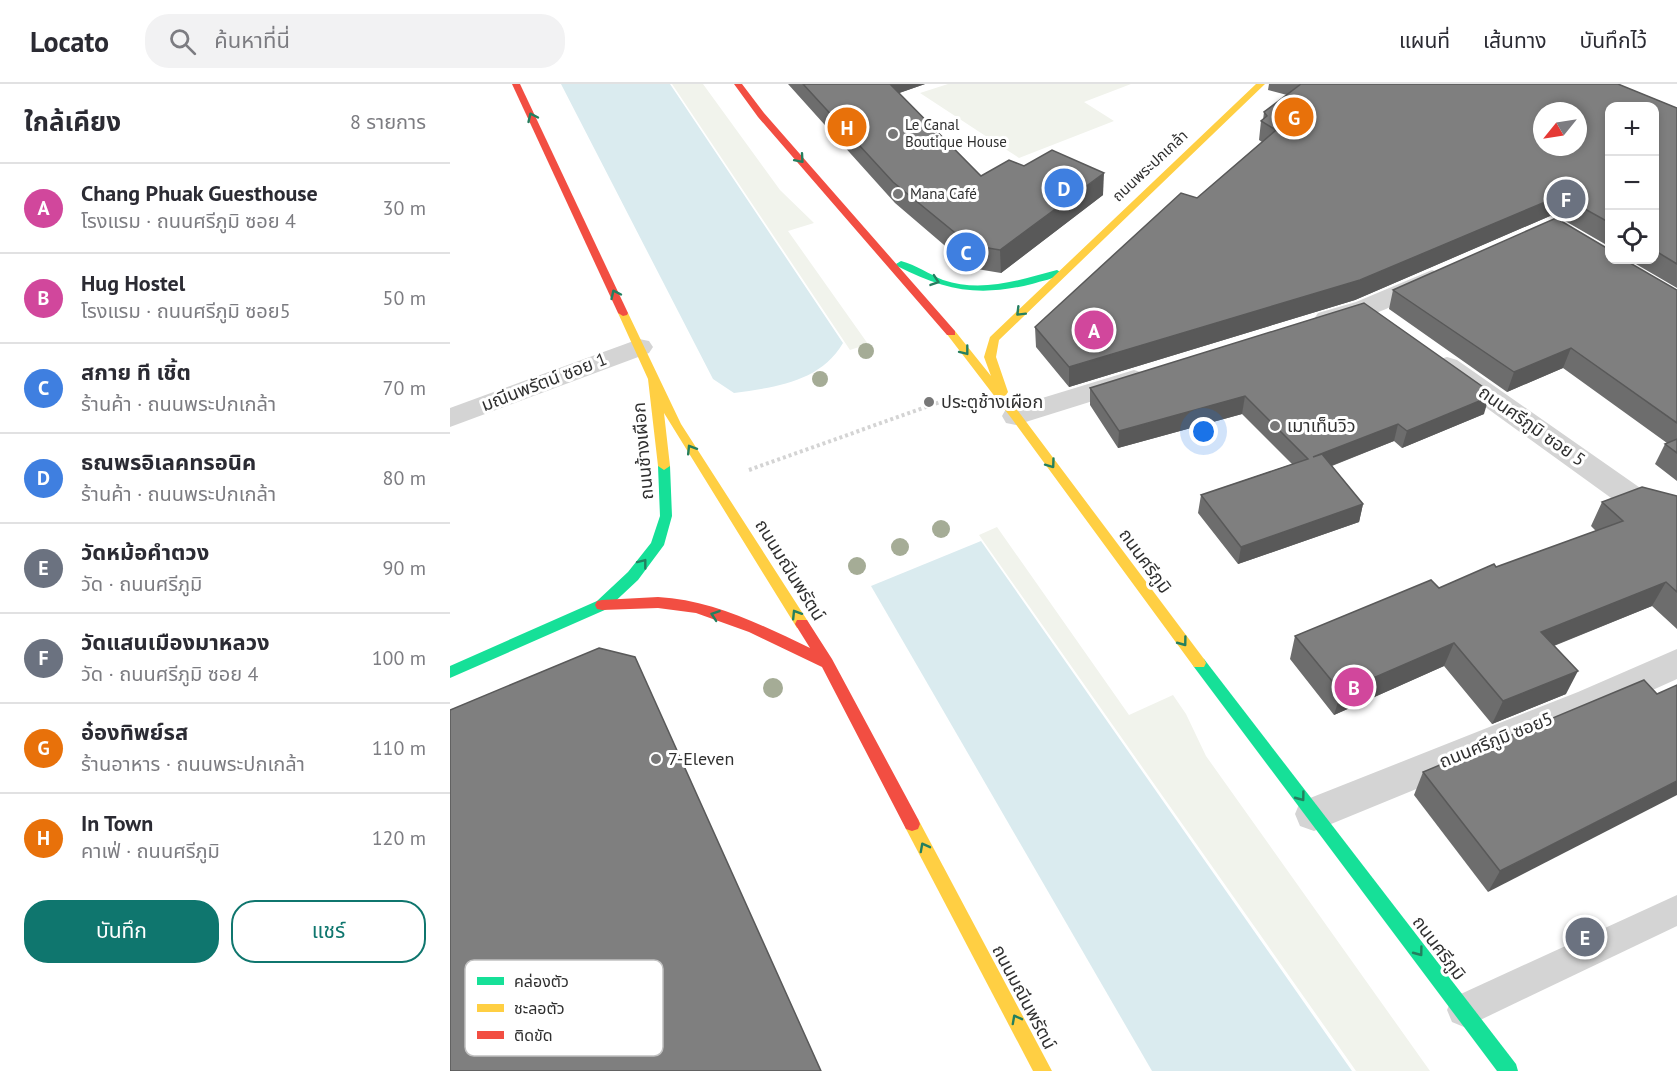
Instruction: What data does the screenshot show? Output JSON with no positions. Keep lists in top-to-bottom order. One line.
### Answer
{"streets":{"main road":["ถนนพระปกเกล้า","ถนนช้างเผือก","ถนนศรีภูมิ","ถนนมณีนพรัตน์"],"street":["มณีนพรัตน์ ซอย 1","ถนนศรีภูมิ ซอย 5","ถนนศรีภูมิ ซอย5"]},"crossings":[["ถนนพระปกเกล้า","ถนนศรีภูมิ"],["มณีนพรัตน์ ซอย 1","ถนนมณีนพรัตน์"],["ถนนช้างเผือก","ถนนมณีนพรัตน์"],["ถนนศรีภูมิ","ถนนศรีภูมิ ซอย5"]],"one_way":["ถนนศรีภูมิ","ถนนมณีนพรัตน์"],"places":["Le Canal Boutique House","Mana Café","ประตูช้างเผือก","เมาเท็นวิว","7-Eleven"],"legend":["คล่องตัว","ชะลอตัว","ติดขัด"],"north":"bottom left","page":{"header":"Locato","search":"ค้นหาที่นี่","nav":["แผนที่","เส้นทาง","บันทึกไว้"],"heading":["ใกล้เคียง","8 รายการ"],"pins":["G","H","D","F","C","A","B","E"],"map_buttons":["+","−"],"list":[{"mark":"A","name":"Chang Phuak Guesthouse","note":"โรงแรม · ถนนศรีภูมิ ซอย 4","value":"30 m"},{"mark":"B","name":"Hug Hostel","note":"โรงแรม · ถนนศรีภูมิ ซอย5","value":"50 m"},{"mark":"C","name":"สกาย ที เชิ้ต","note":"ร้านค้า · ถนนพระปกเกล้า","value":"70 m"},{"mark":"D","name":"ธณพรอิเลคทรอนิค","note":"ร้านค้า · ถนนพระปกเกล้า","value":"80 m"},{"mark":"E","name":"วัดหม้อคำตวง","note":"วัด · ถนนศรีภูมิ","value":"90 m"},{"mark":"F","name":"วัดแสนเมืองมาหลวง","note":"วัด · ถนนศรีภูมิ ซอย 4","value":"100 m"},{"mark":"G","name":"อ๋องทิพย์รส","note":"ร้านอาหาร · ถนนพระปกเกล้า","value":"110 m"},{"mark":"H","name":"In Town","note":"คาเฟ่ · ถนนศรีภูมิ","value":"120 m"}],"buttons":["บันทึก","แชร์"]}}
